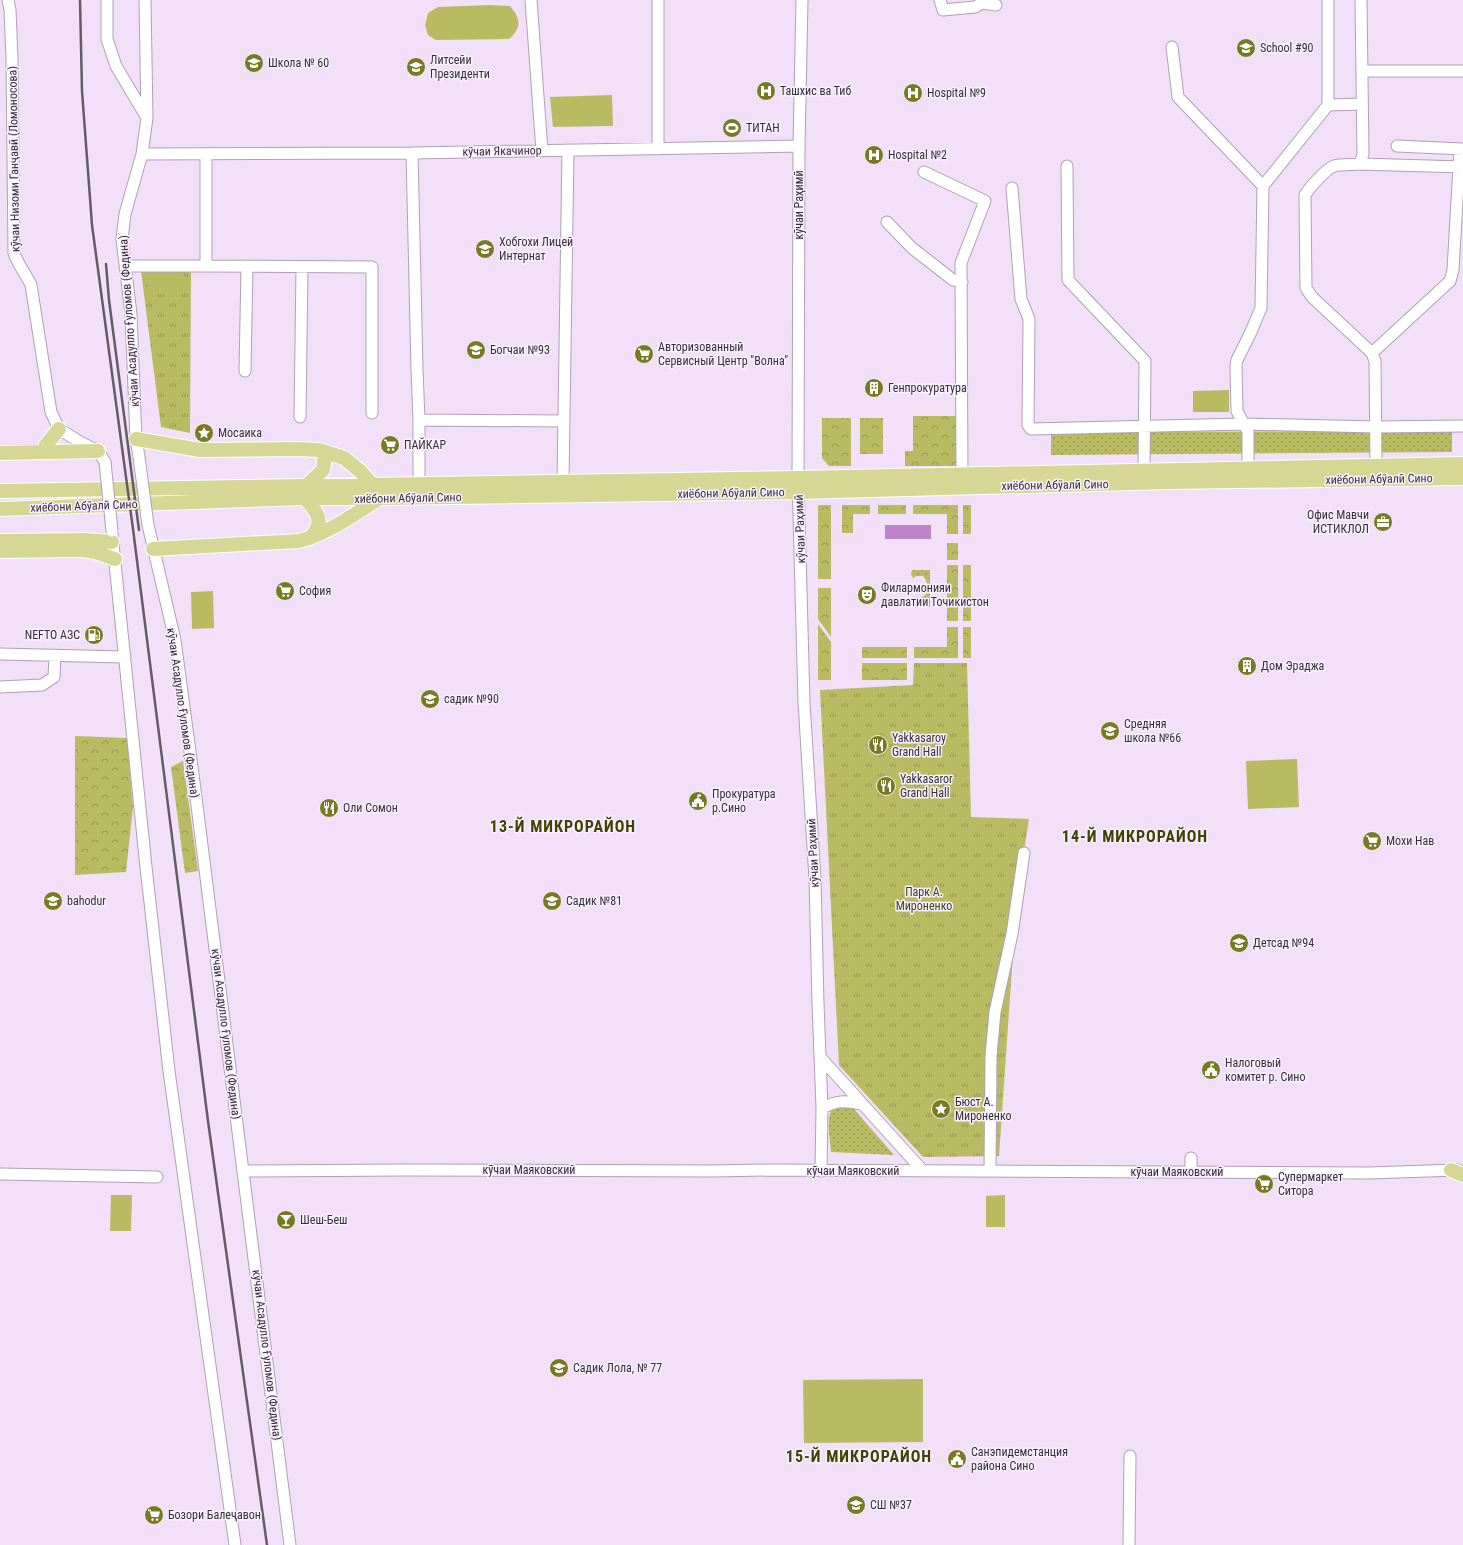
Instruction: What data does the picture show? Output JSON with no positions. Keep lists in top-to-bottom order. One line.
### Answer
{"streets":{"main road":["хиёбони Абӯалӣ Сино"],"street":["кӯчаи Якачинор","кӯчаи Низоми Ганҷавӣ (Ломоносова)","кӯчаи Раҳимӣ","кӯчаи Асадулло Ғуломов (Федина)","кӯчаи Маяковский"]},"crossings":[["кӯчаи Якачинор","кӯчаи Раҳимӣ"],["кӯчаи Якачинор","кӯчаи Асадулло Ғуломов (Федина)"],["кӯчаи Раҳимӣ","хиёбони Абӯалӣ Сино"],["кӯчаи Раҳимӣ","кӯчаи Маяковский"],["кӯчаи Асадулло Ғуломов (Федина)","кӯчаи Маяковский"]],"districts":["13-Й МИКРОРАЙОН","14-Й МИКРОРАЙОН","15-Й МИКРОРАЙОН"],"parks":["Парк А. Мироненко"],"places":{"school or university":["School #90","Школа № 60","Литсейи Президенти","Хобгохи Лицей Интернат","Богчаи №93","садик №90","Средняя школа №66","bahodur","Садик №81","Детсад №94","Садик Лола, № 77","СШ №37"],"hospital":["Ташхис ва Тиб","Hospital №9","Hospital №2"],"sports":["ТИТАН"],"supermarket":["Авторизованный Сервисный Центр \"Волна\"","ПАЙКАР","София","Мохи Нав","Супермаркет Ситора","Бозори Балеҷавон"],"building":["Генпрокуратура","Дом Эраджа"],"place":["Мосаика","Бюст А. Мироненко"],"office":["Офис Мавчи ИСТИКЛОЛ"],"theatre":["Филармонияи давлатии Точикистон"],"fuel station":["NEFTO АЗС"],"restaurant":["Yakkasaroy Grand Hall","Yakkasaror Grand Hall","Оли Сомон"],"public building":["Прокуратура р.Сино","Налоговый комитет р. Сино","Санэпидемстанция района Сино"],"bar":["Шеш-Беш"]}}
